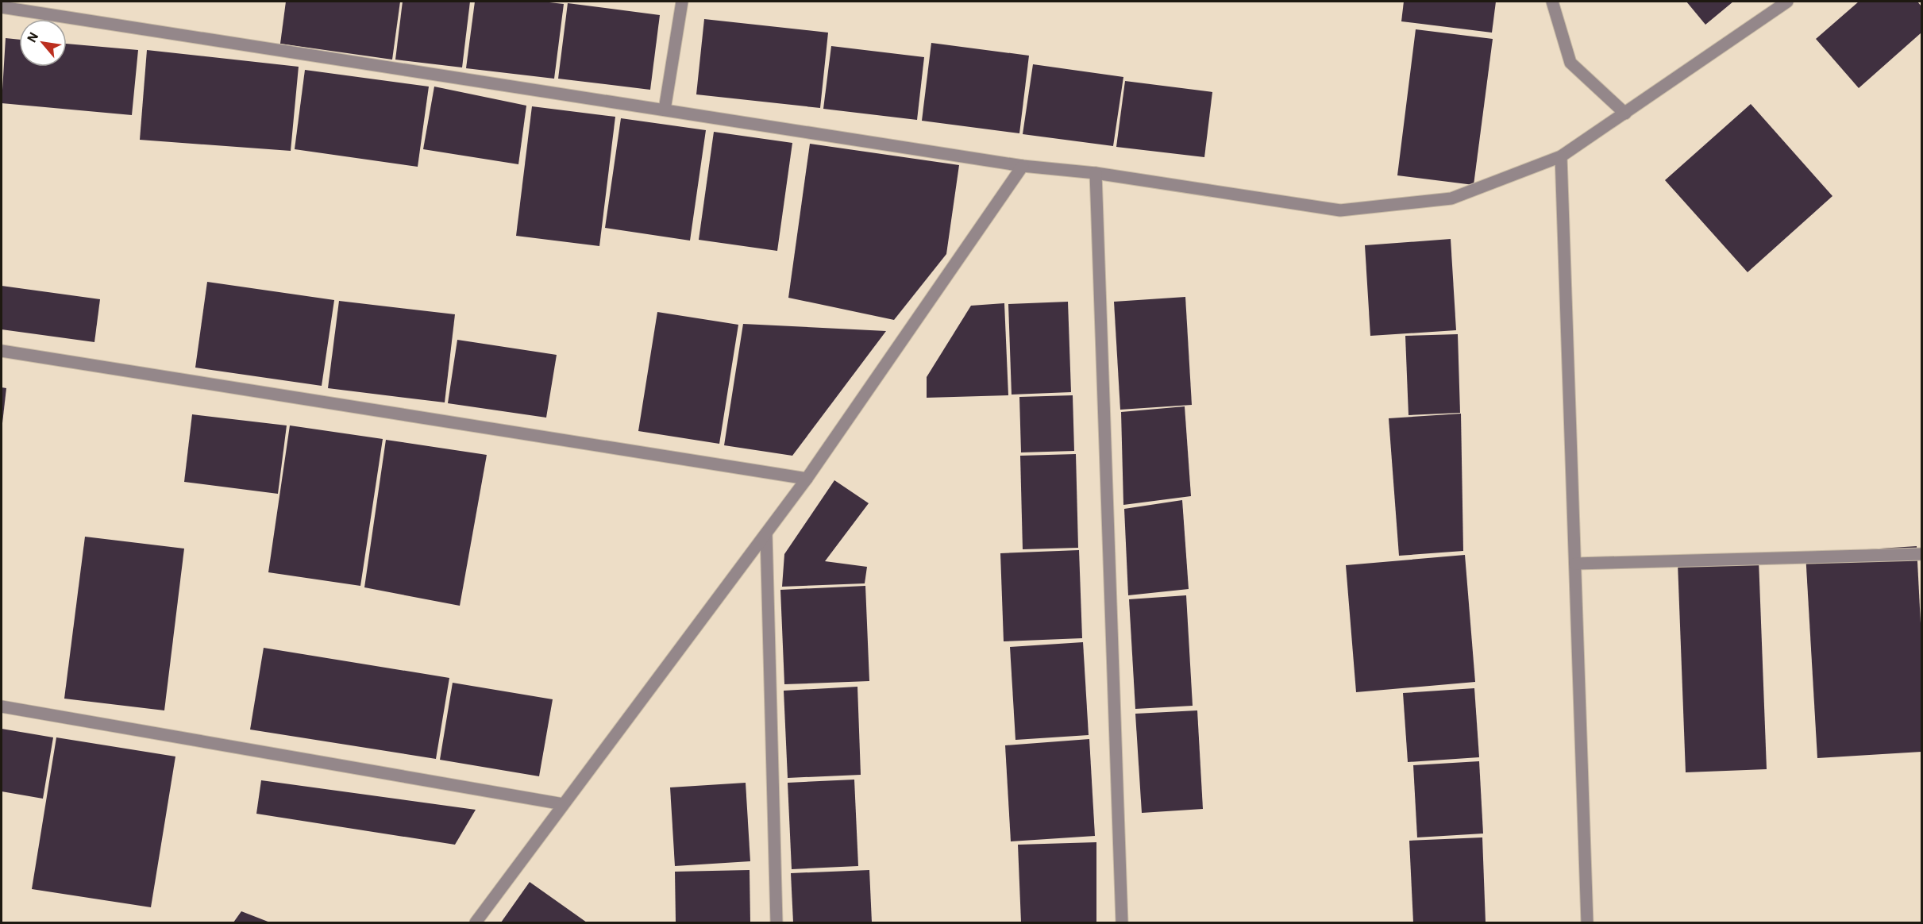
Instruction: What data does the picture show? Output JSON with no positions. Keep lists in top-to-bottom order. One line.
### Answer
{"north":"top left"}
